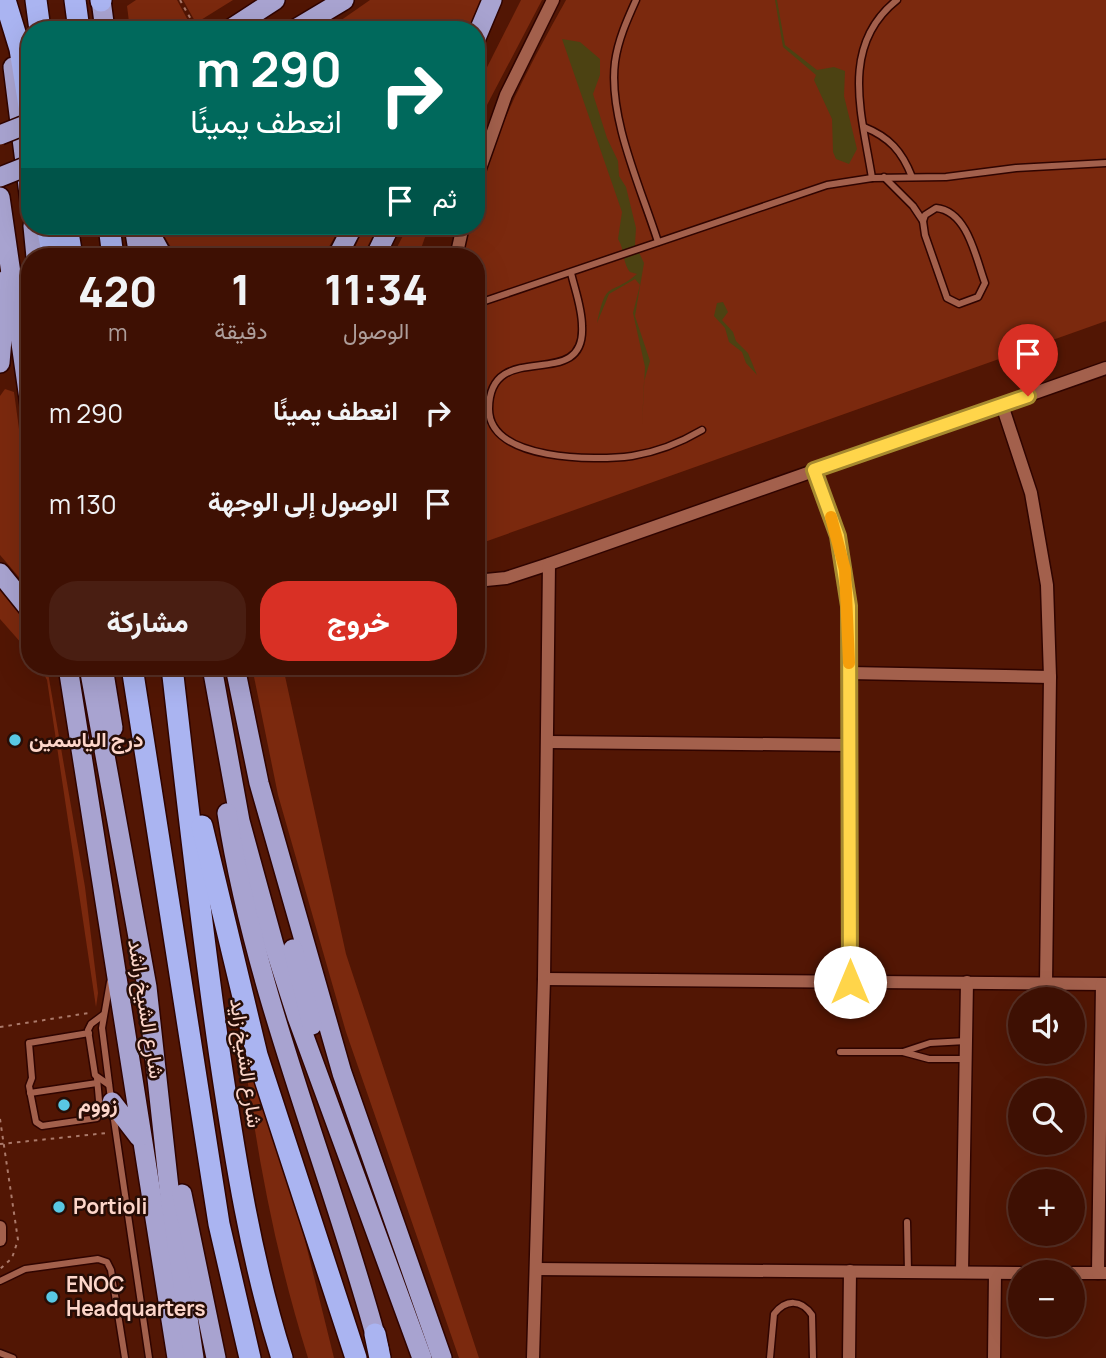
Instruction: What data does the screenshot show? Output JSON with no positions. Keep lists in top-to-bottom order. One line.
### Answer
{"streets":{"highway":["شارع الشيخ راشد","شارع الشيخ زايد"]},"places":["درج الياسمين","زووم","Portioli","ENOC Headquarters"],"page":{"turn":["290 m","انعطف يمينًا"],"then":"ثم","eta":["11:34","الوصول","1","دقيقة","420","m"],"list":[{"name":"انعطف يمينًا","value":"290 m"},{"name":"الوصول إلى الوجهة","value":"130 m"}],"buttons":["خروج","مشاركة"],"map_buttons":["+","−"]}}
